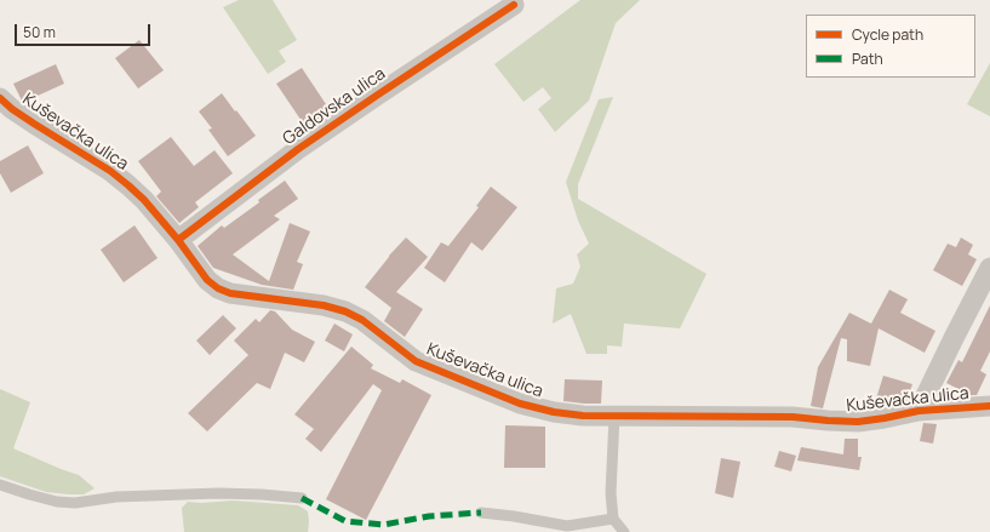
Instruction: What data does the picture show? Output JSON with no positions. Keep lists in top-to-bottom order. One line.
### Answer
{"streets":{"street":["Galdovska ulica","Kuševačka ulica"]},"crossings":[["Galdovska ulica","Kuševačka ulica"]],"legend":["Cycle path","Path"],"scale_bar":"50 m"}
